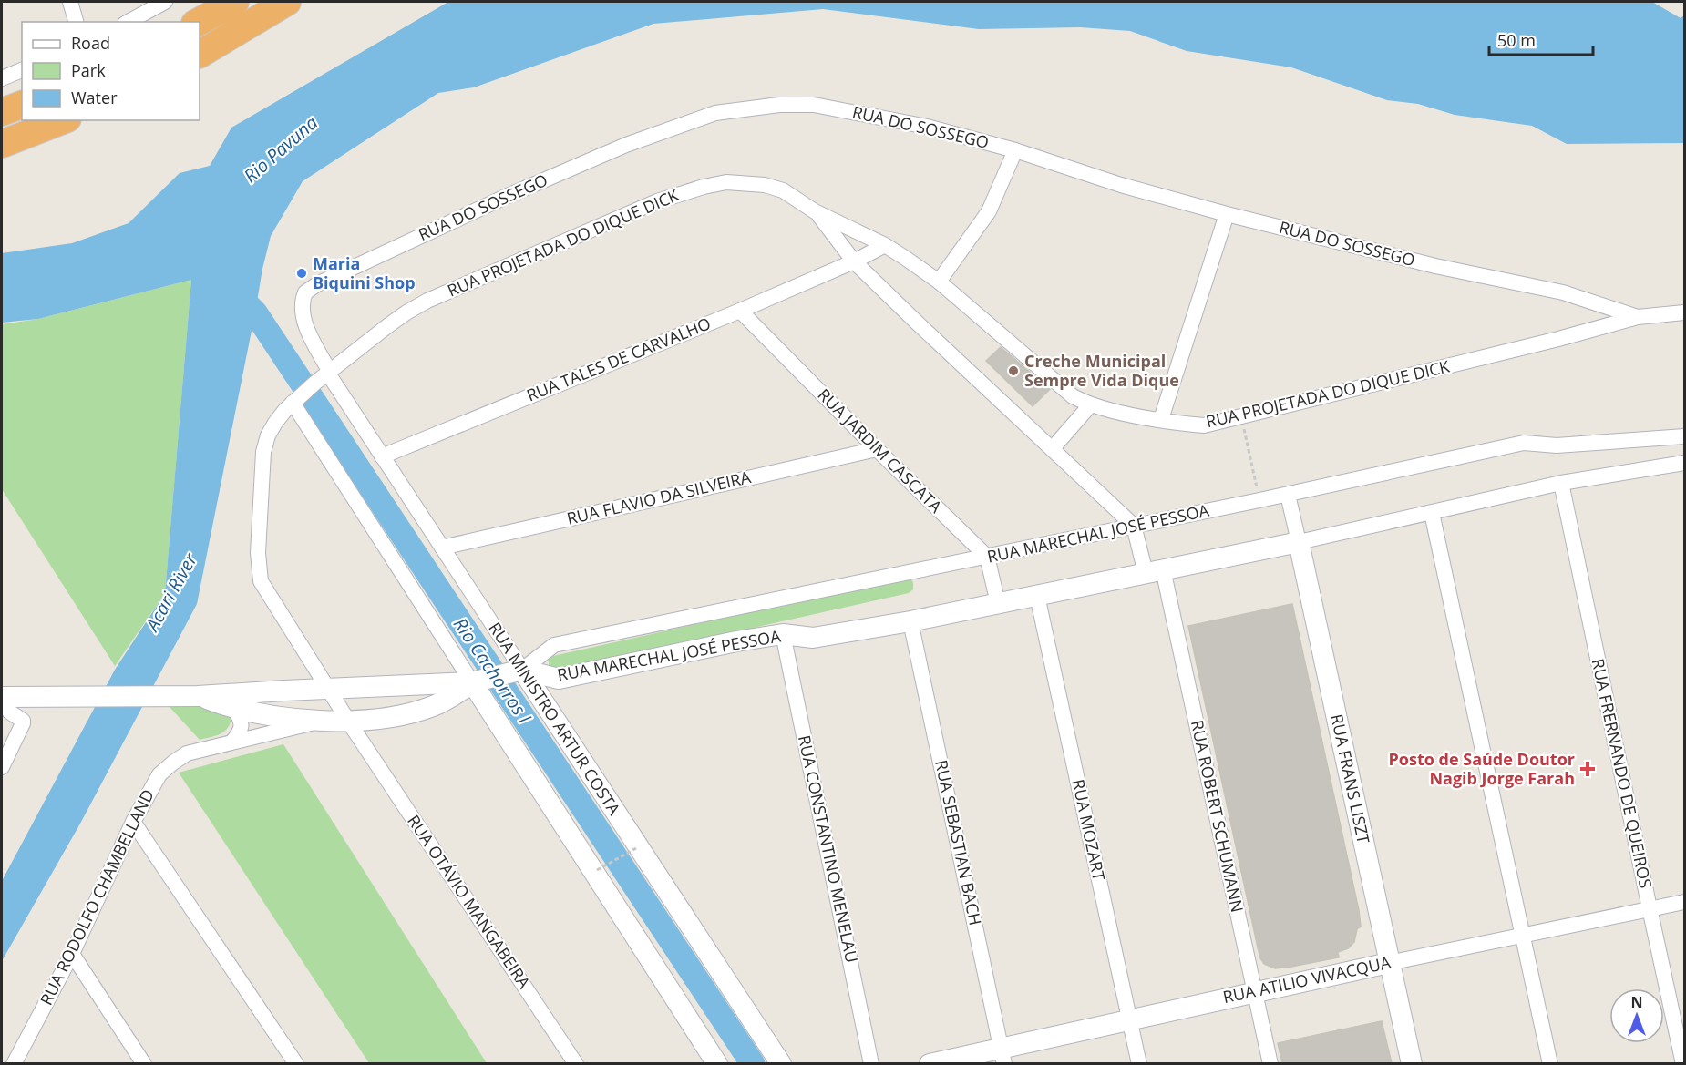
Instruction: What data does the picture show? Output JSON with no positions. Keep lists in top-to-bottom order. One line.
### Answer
{"streets":{"street":["RUA DO SOSSEGO","RUA PROJETADA DO DIQUE DICK","RUA TALES DE CARVALHO","RUA JARDIM CASCATA","RUA FLAVIO DA SILVEIRA","RUA MARECHAL JOSÉ PESSOA","RUA MINISTRO ARTUR COSTA","RUA FRERNANDO DE QUEIROS","RUA FRANS LISZT","RUA ROBERT SCHUMANN","RUA MOZART","RUA SEBASTIAN BACH","RUA CONSTANTINO MENELAU","RUA RODOLFO CHAMBELLAND","RUA OTÁVIO MANGABEIRA","RUA ATILIO VIVACQUA"]},"crossings":[["RUA DO SOSSEGO","RUA PROJETADA DO DIQUE DICK"],["RUA DO SOSSEGO","RUA MINISTRO ARTUR COSTA"],["RUA PROJETADA DO DIQUE DICK","RUA TALES DE CARVALHO"],["RUA PROJETADA DO DIQUE DICK","RUA MINISTRO ARTUR COSTA"],["RUA PROJETADA DO DIQUE DICK","RUA OTÁVIO MANGABEIRA"],["RUA TALES DE CARVALHO","RUA JARDIM CASCATA"],["RUA TALES DE CARVALHO","RUA MINISTRO ARTUR COSTA"],["RUA JARDIM CASCATA","RUA FLAVIO DA SILVEIRA"],["RUA JARDIM CASCATA","RUA MARECHAL JOSÉ PESSOA"],["RUA FLAVIO DA SILVEIRA","RUA MINISTRO ARTUR COSTA"],["RUA MARECHAL JOSÉ PESSOA","RUA MINISTRO ARTUR COSTA"],["RUA MARECHAL JOSÉ PESSOA","RUA FRERNANDO DE QUEIROS"],["RUA MARECHAL JOSÉ PESSOA","RUA FRANS LISZT"],["RUA MARECHAL JOSÉ PESSOA","RUA ROBERT SCHUMANN"],["RUA MARECHAL JOSÉ PESSOA","RUA MOZART"],["RUA MARECHAL JOSÉ PESSOA","RUA SEBASTIAN BACH"],["RUA MARECHAL JOSÉ PESSOA","RUA CONSTANTINO MENELAU"],["RUA MARECHAL JOSÉ PESSOA","RUA RODOLFO CHAMBELLAND"],["RUA MARECHAL JOSÉ PESSOA","RUA OTÁVIO MANGABEIRA"],["RUA FRERNANDO DE QUEIROS","RUA ATILIO VIVACQUA"],["RUA FRANS LISZT","RUA ATILIO VIVACQUA"],["RUA ROBERT SCHUMANN","RUA ATILIO VIVACQUA"],["RUA MOZART","RUA ATILIO VIVACQUA"],["RUA SEBASTIAN BACH","RUA ATILIO VIVACQUA"]],"water":["Rio Pavuna","Acari River","Rio Cachorros I"],"places":{"other":["Maria Biquini Shop","Creche Municipal Sempre Vida Dique"],"health":["Posto de Saúde Doutor Nagib Jorge Farah"]},"legend":["Road","Park","Water"],"scale_bar":"50 m","north":"top"}
